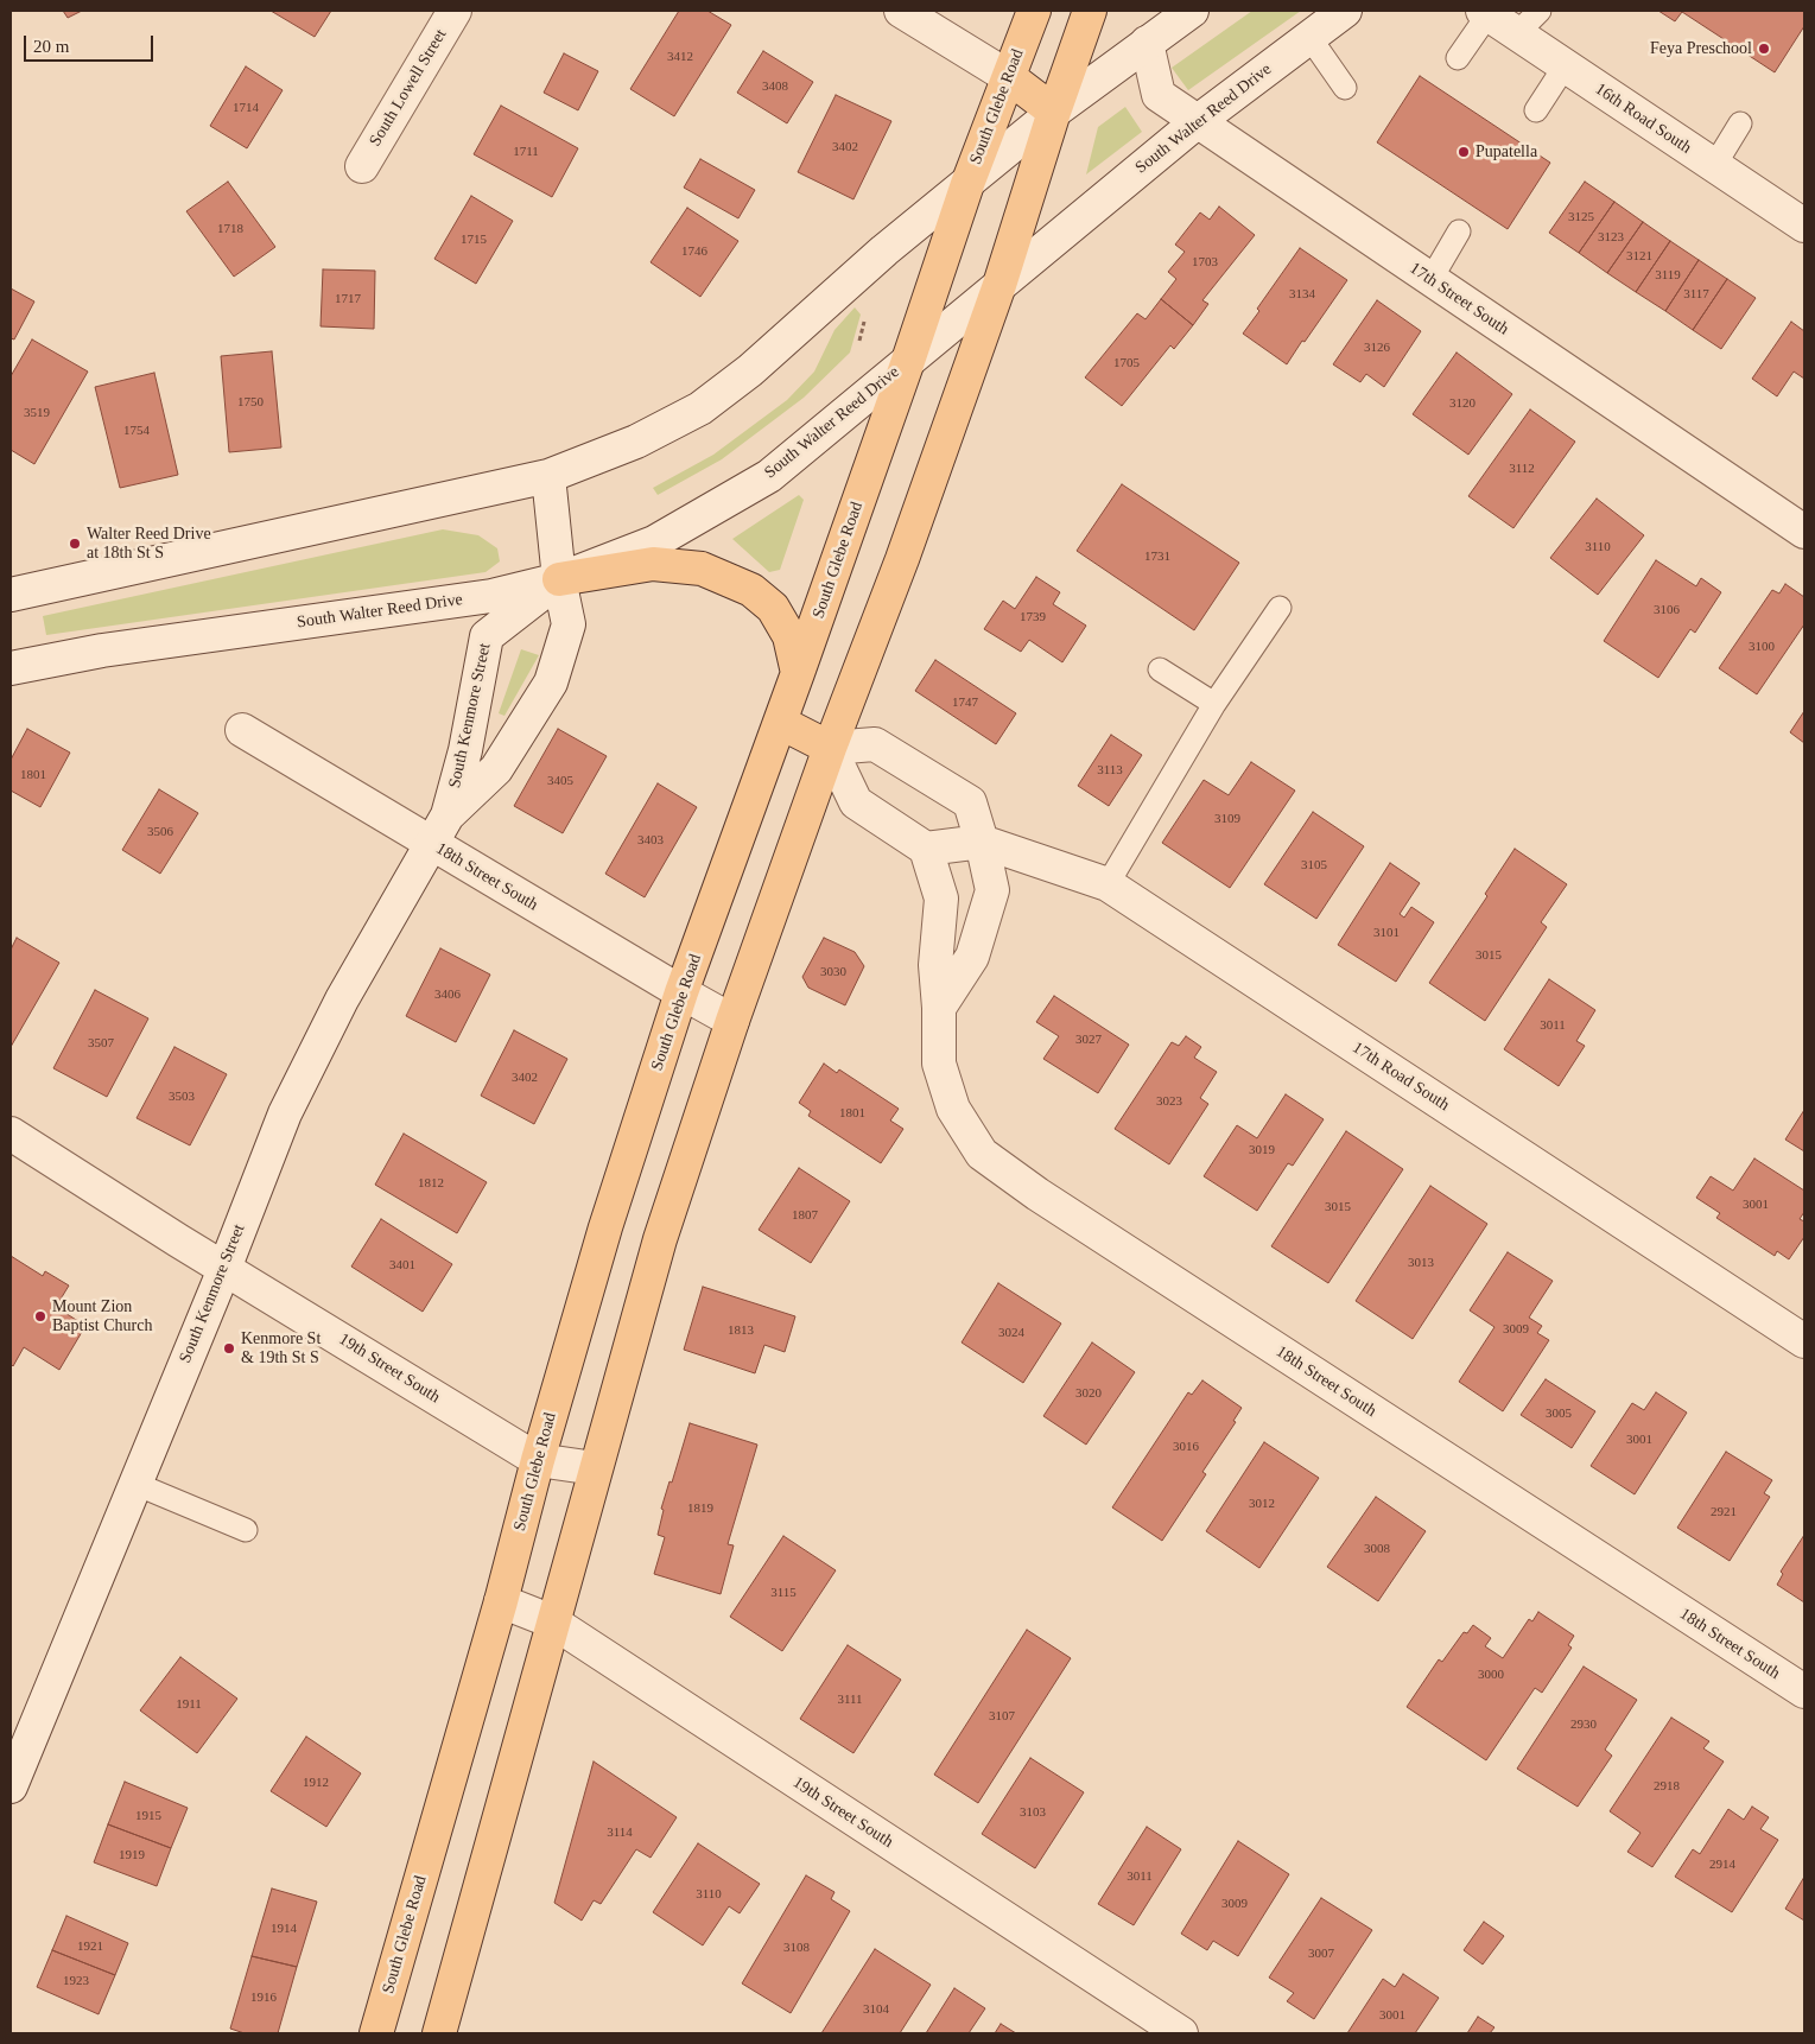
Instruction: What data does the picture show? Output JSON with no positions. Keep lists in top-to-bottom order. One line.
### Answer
{"streets":{"main road":["South Glebe Road"],"street":["South Lowell Street","South Walter Reed Drive","16th Road South","17th Street South","South Kenmore Street","18th Street South","17th Road South","19th Street South"]},"crossings":[["South Glebe Road","South Walter Reed Drive"],["South Glebe Road","18th Street South"],["South Glebe Road","19th Street South"],["South Walter Reed Drive","17th Street South"],["South Walter Reed Drive","South Kenmore Street"],["South Kenmore Street","18th Street South"],["South Kenmore Street","19th Street South"],["18th Street South","17th Road South"]],"places":["Feya Preschool","Pupatella","Walter Reed Drive at 18th St S","Mount Zion Baptist Church","Kenmore St & 19th St S"],"house_numbers":["3412","3408","1714","3402","1711","3125","1718","3123","1715","1746","3121","1703","3119","3134","3117","1717","3126","1705","1750","3120","3519","1754","3112","3110","1731","3106","1739","3100","1747","3113","1801","3405","3109","3506","3403","3105","3101","3015","3030","3406","3011","3027","3507","3402","3503","3023","1801","3019","1812","3001","3015","1807","3013","3401","3009","1813","3024","3020","3005","3001","3016","3012","1819","2921","3008","3115","3000","3111","1911","3107","2930","1912","2918","3103","1915","3114","1919","2914","3011","3110","3009","1914","1921","3108","3007","1923","1916","3104","3001"],"scale_bar":"20 m"}
